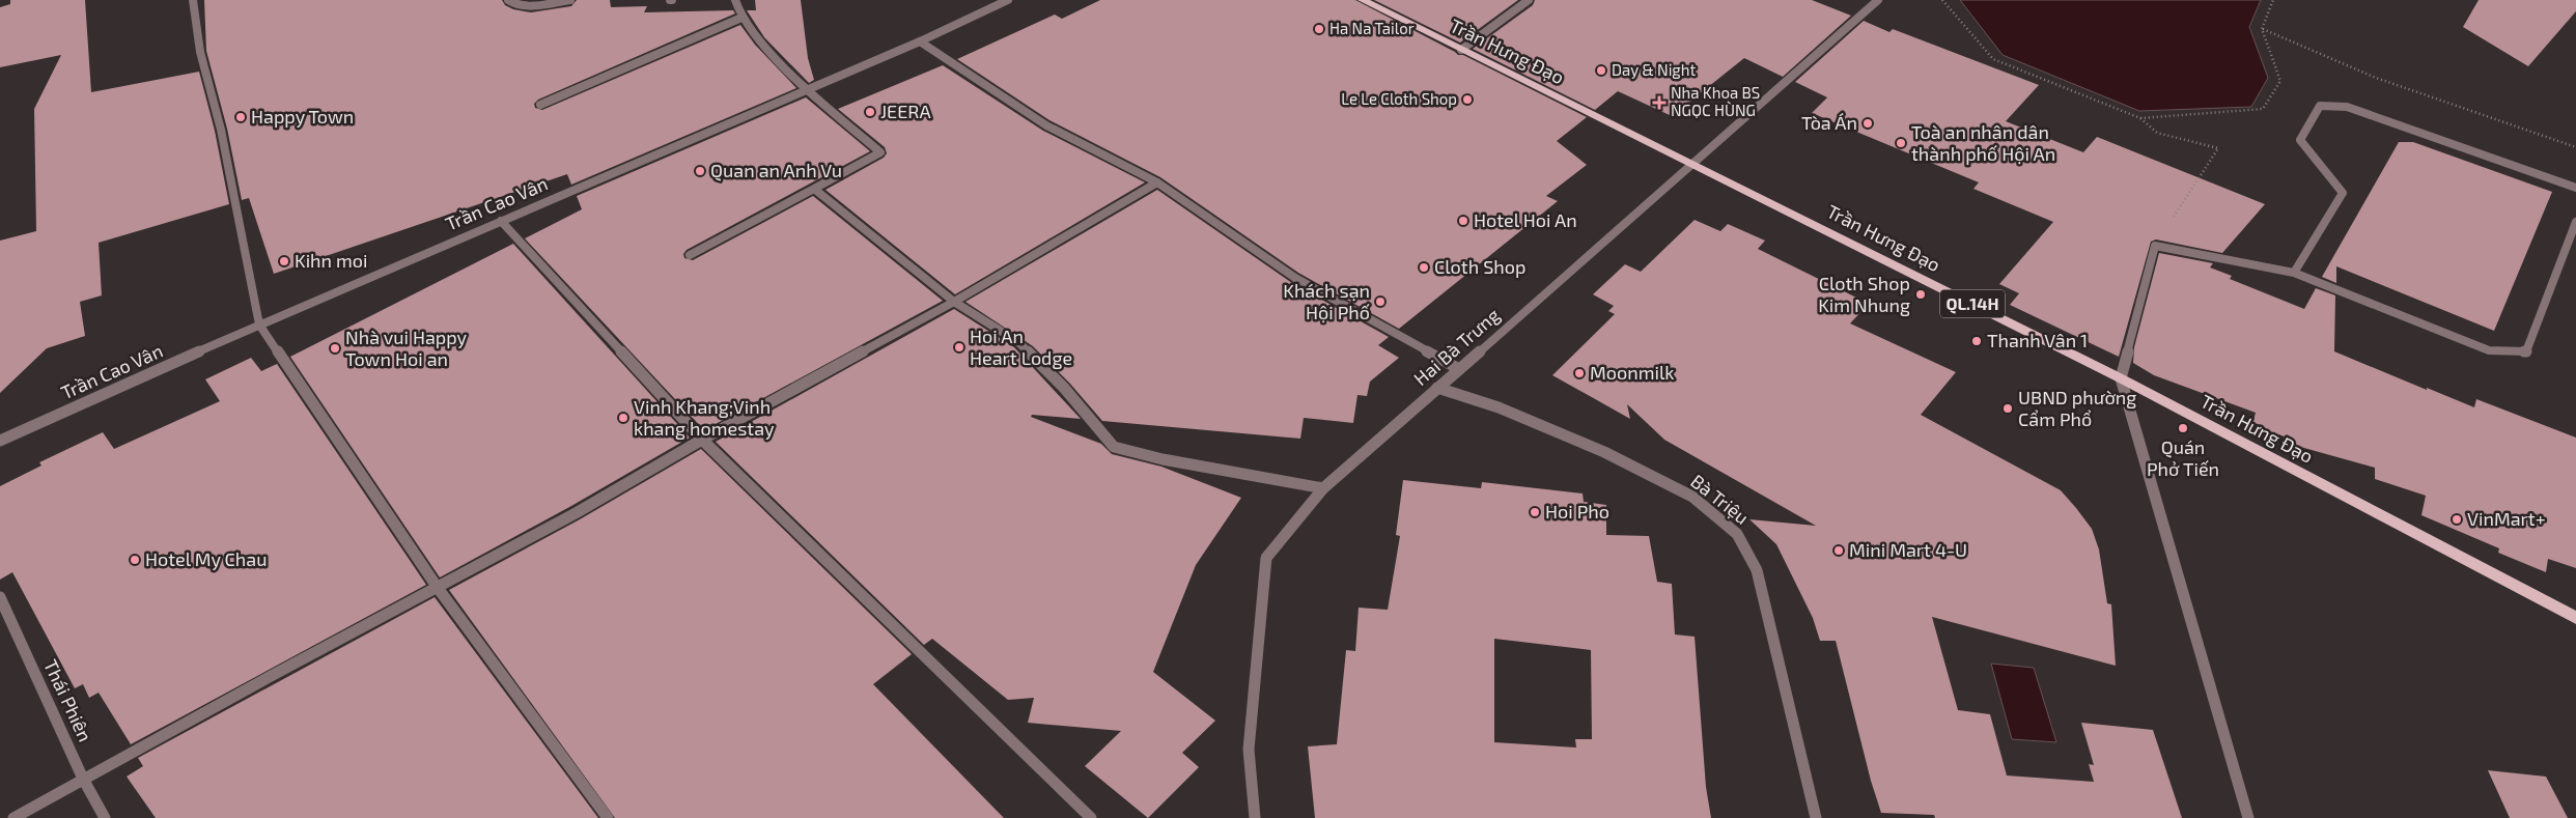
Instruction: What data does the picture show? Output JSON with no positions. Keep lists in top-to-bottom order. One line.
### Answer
{"streets":{"main road":["Trần Hưng Đạo","QL.14H"],"street":["Trần Cao Vân","Hai Bà Trưng","Bà Triệu","Thái Phiên"]},"crossings":[["Trần Hưng Đạo","Hai Bà Trưng"],["Hai Bà Trưng","Bà Triệu"]],"places":{"other":["Ha Na Tailor","Day & Night","Le Le Cloth Shop","JEERA","Happy Town","Tòa Án","Toà an nhân dân thành phố Hội An","Quan an Anh Vu","Hotel Hoi An","Kihn moi","Cloth Shop","Cloth Shop Kim Nhung","Khách sạn Hội Phố","Thanh Vân 1","Hoi An Heart Lodge","Nhà vui Happy Town Hoi an","Moonmilk","UBND phường Cẩm Phổ","Vinh Khang;Vinh khang homestay","Quán Phở Tiến","Hoi Pho","VinMart+","Mini Mart 4-U","Hotel My Chau"],"health":["Nha Khoa BS NGỌC HÙNG"]}}
